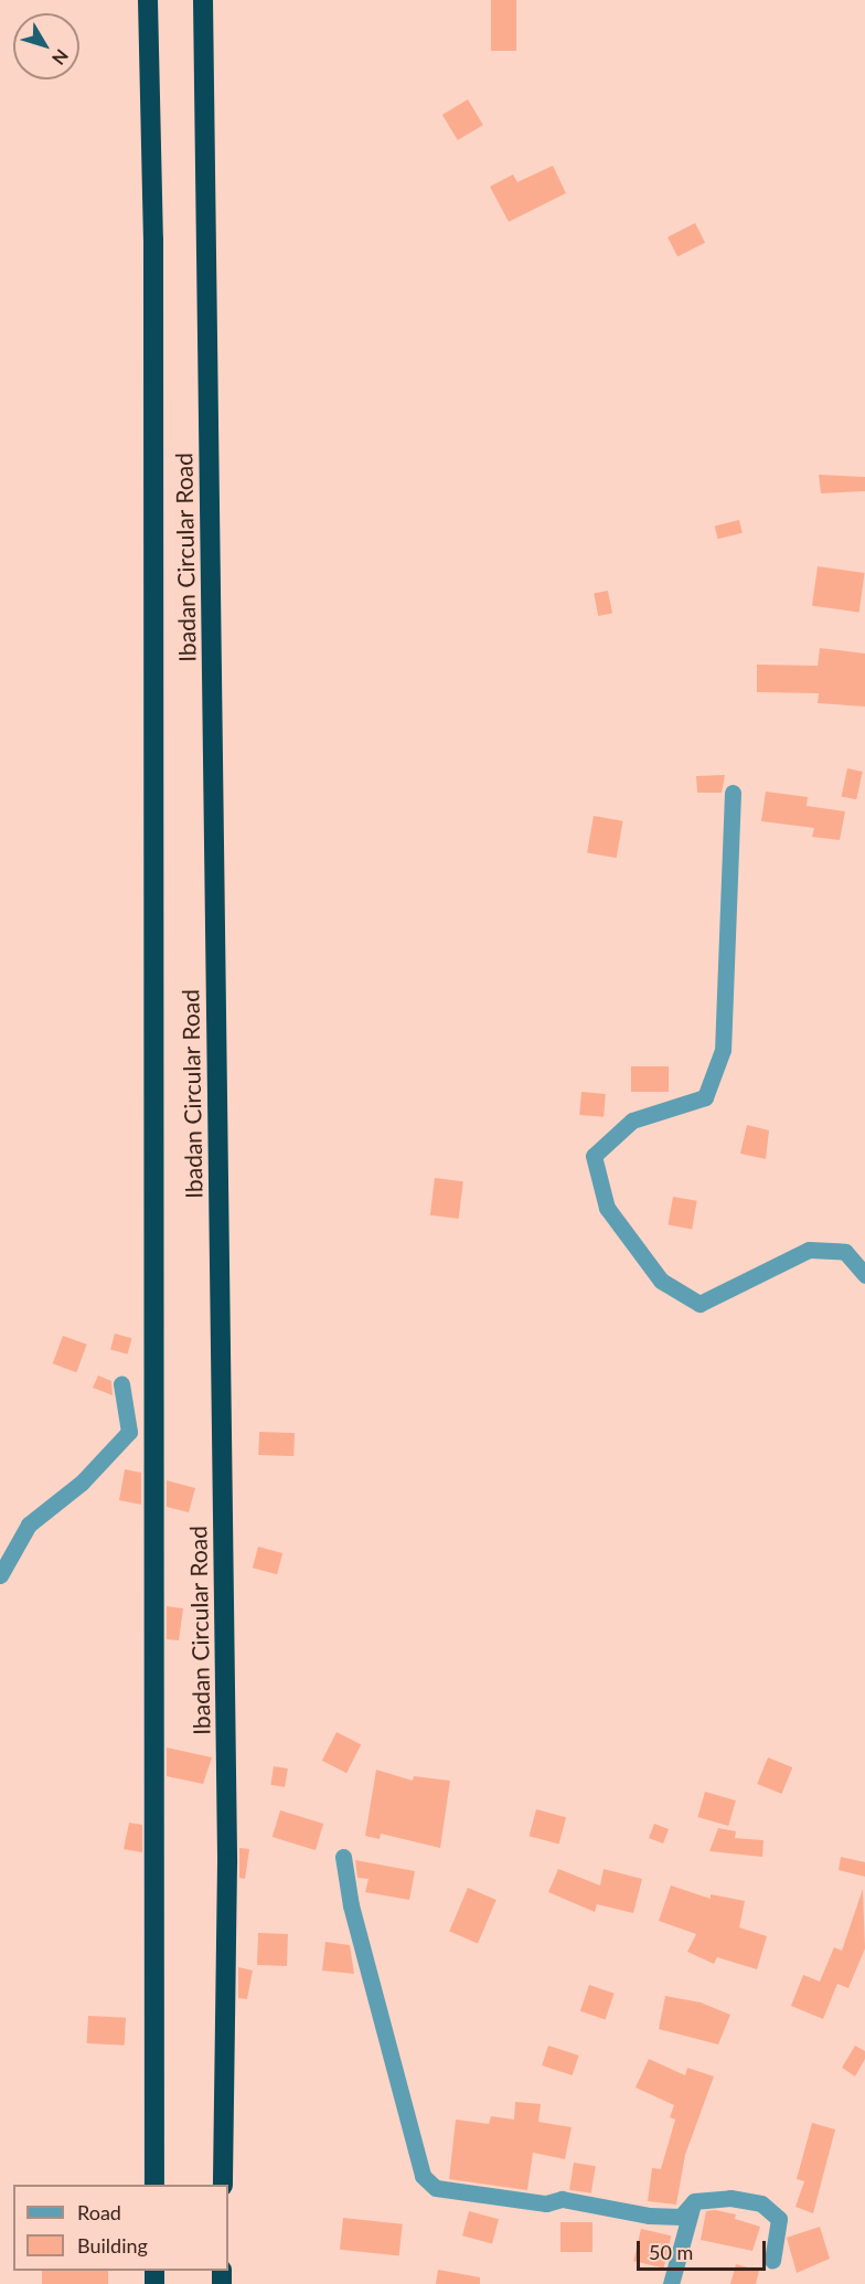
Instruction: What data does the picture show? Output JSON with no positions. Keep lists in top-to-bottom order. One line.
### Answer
{"streets":{"highway":["Ibadan Circular Road"]},"legend":["Road","Building"],"scale_bar":"50 m","north":"bottom right"}
